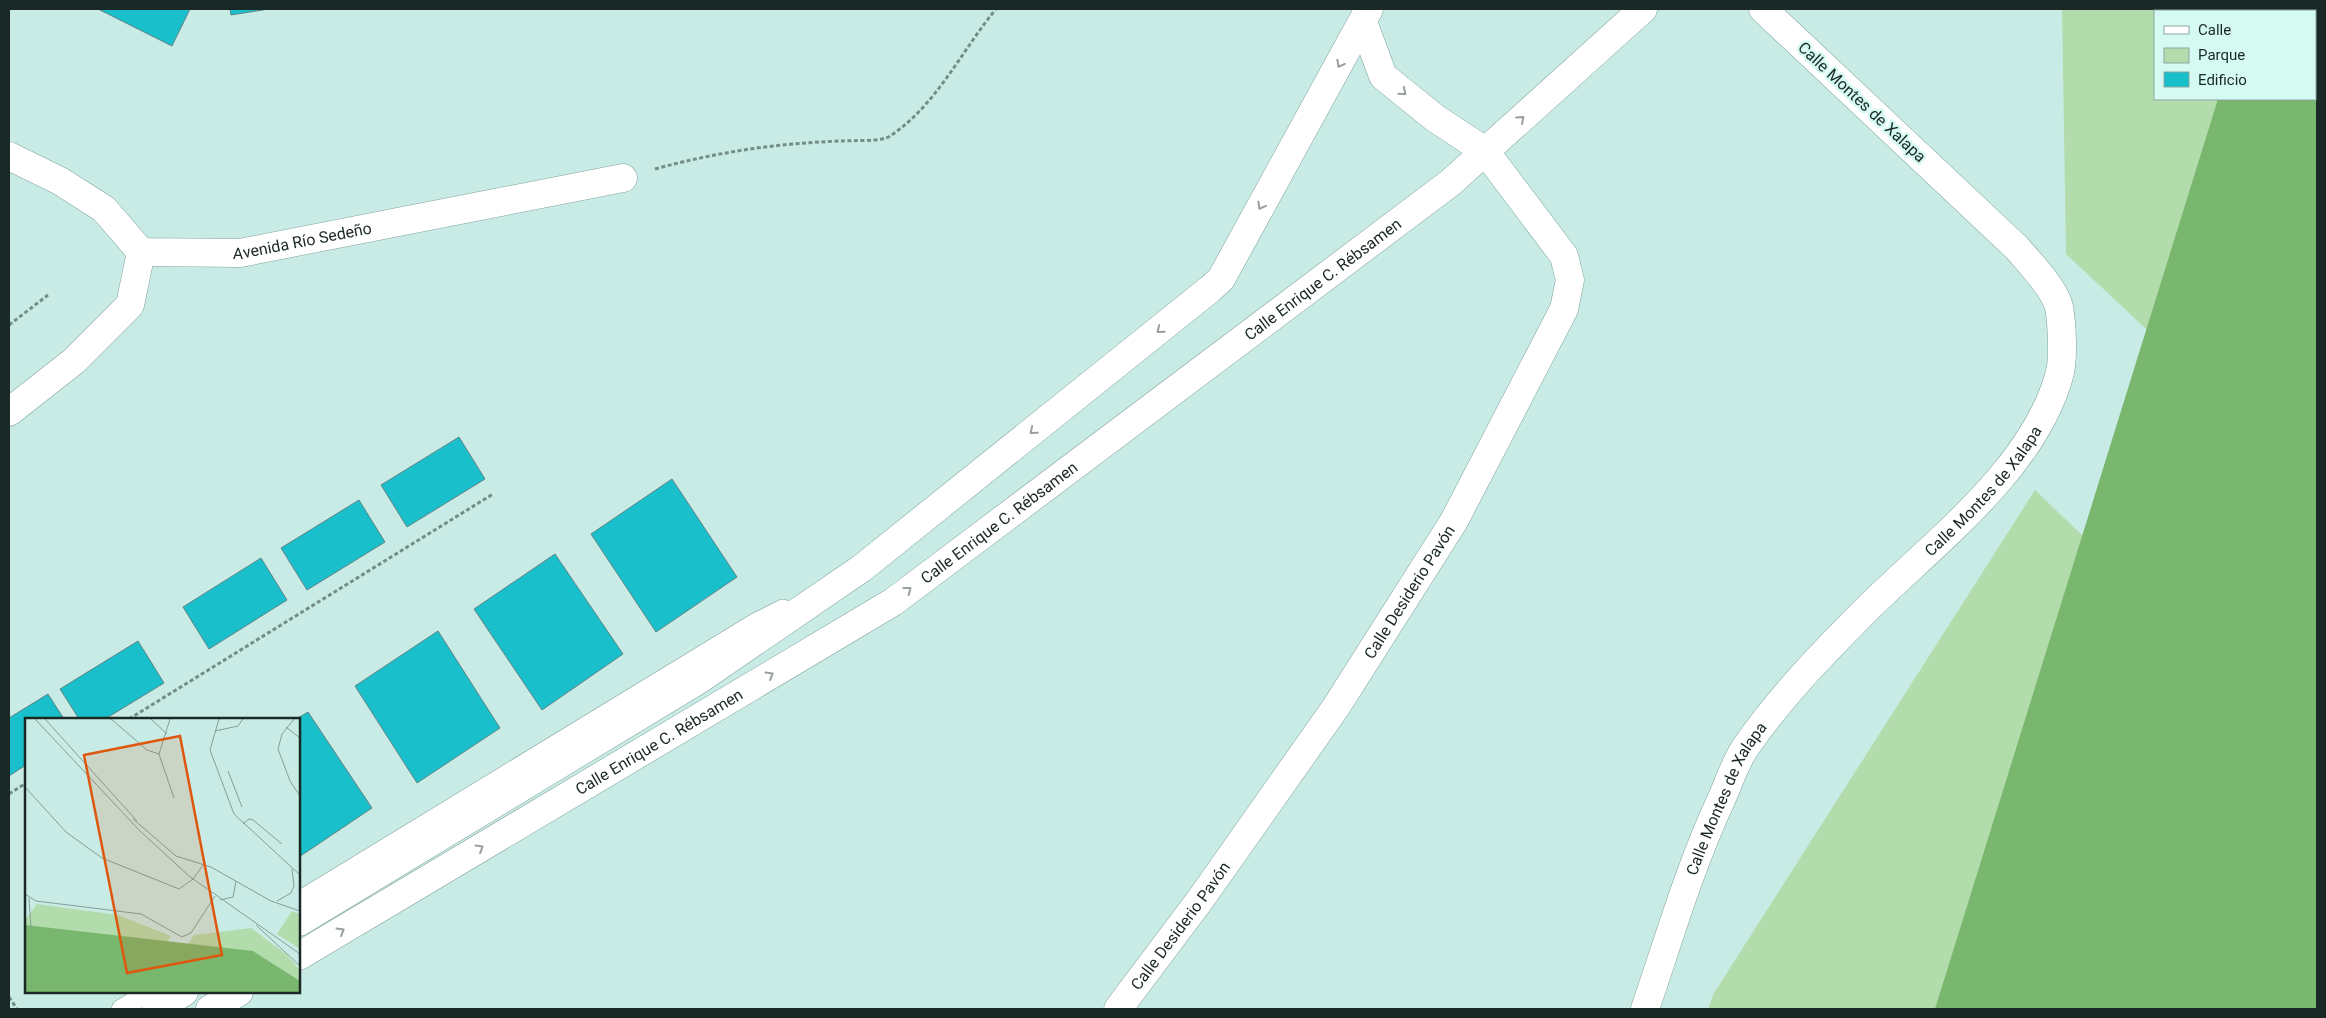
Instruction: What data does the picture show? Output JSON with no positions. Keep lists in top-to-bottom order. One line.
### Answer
{"streets":{"main road":["Calle Montes de Xalapa","Avenida Río Sedeño","Calle Enrique C. Rébsamen","Calle Desiderio Pavón"]},"crossings":[["Calle Enrique C. Rébsamen","Calle Desiderio Pavón"]],"legend":["Calle","Parque","Edificio"]}
